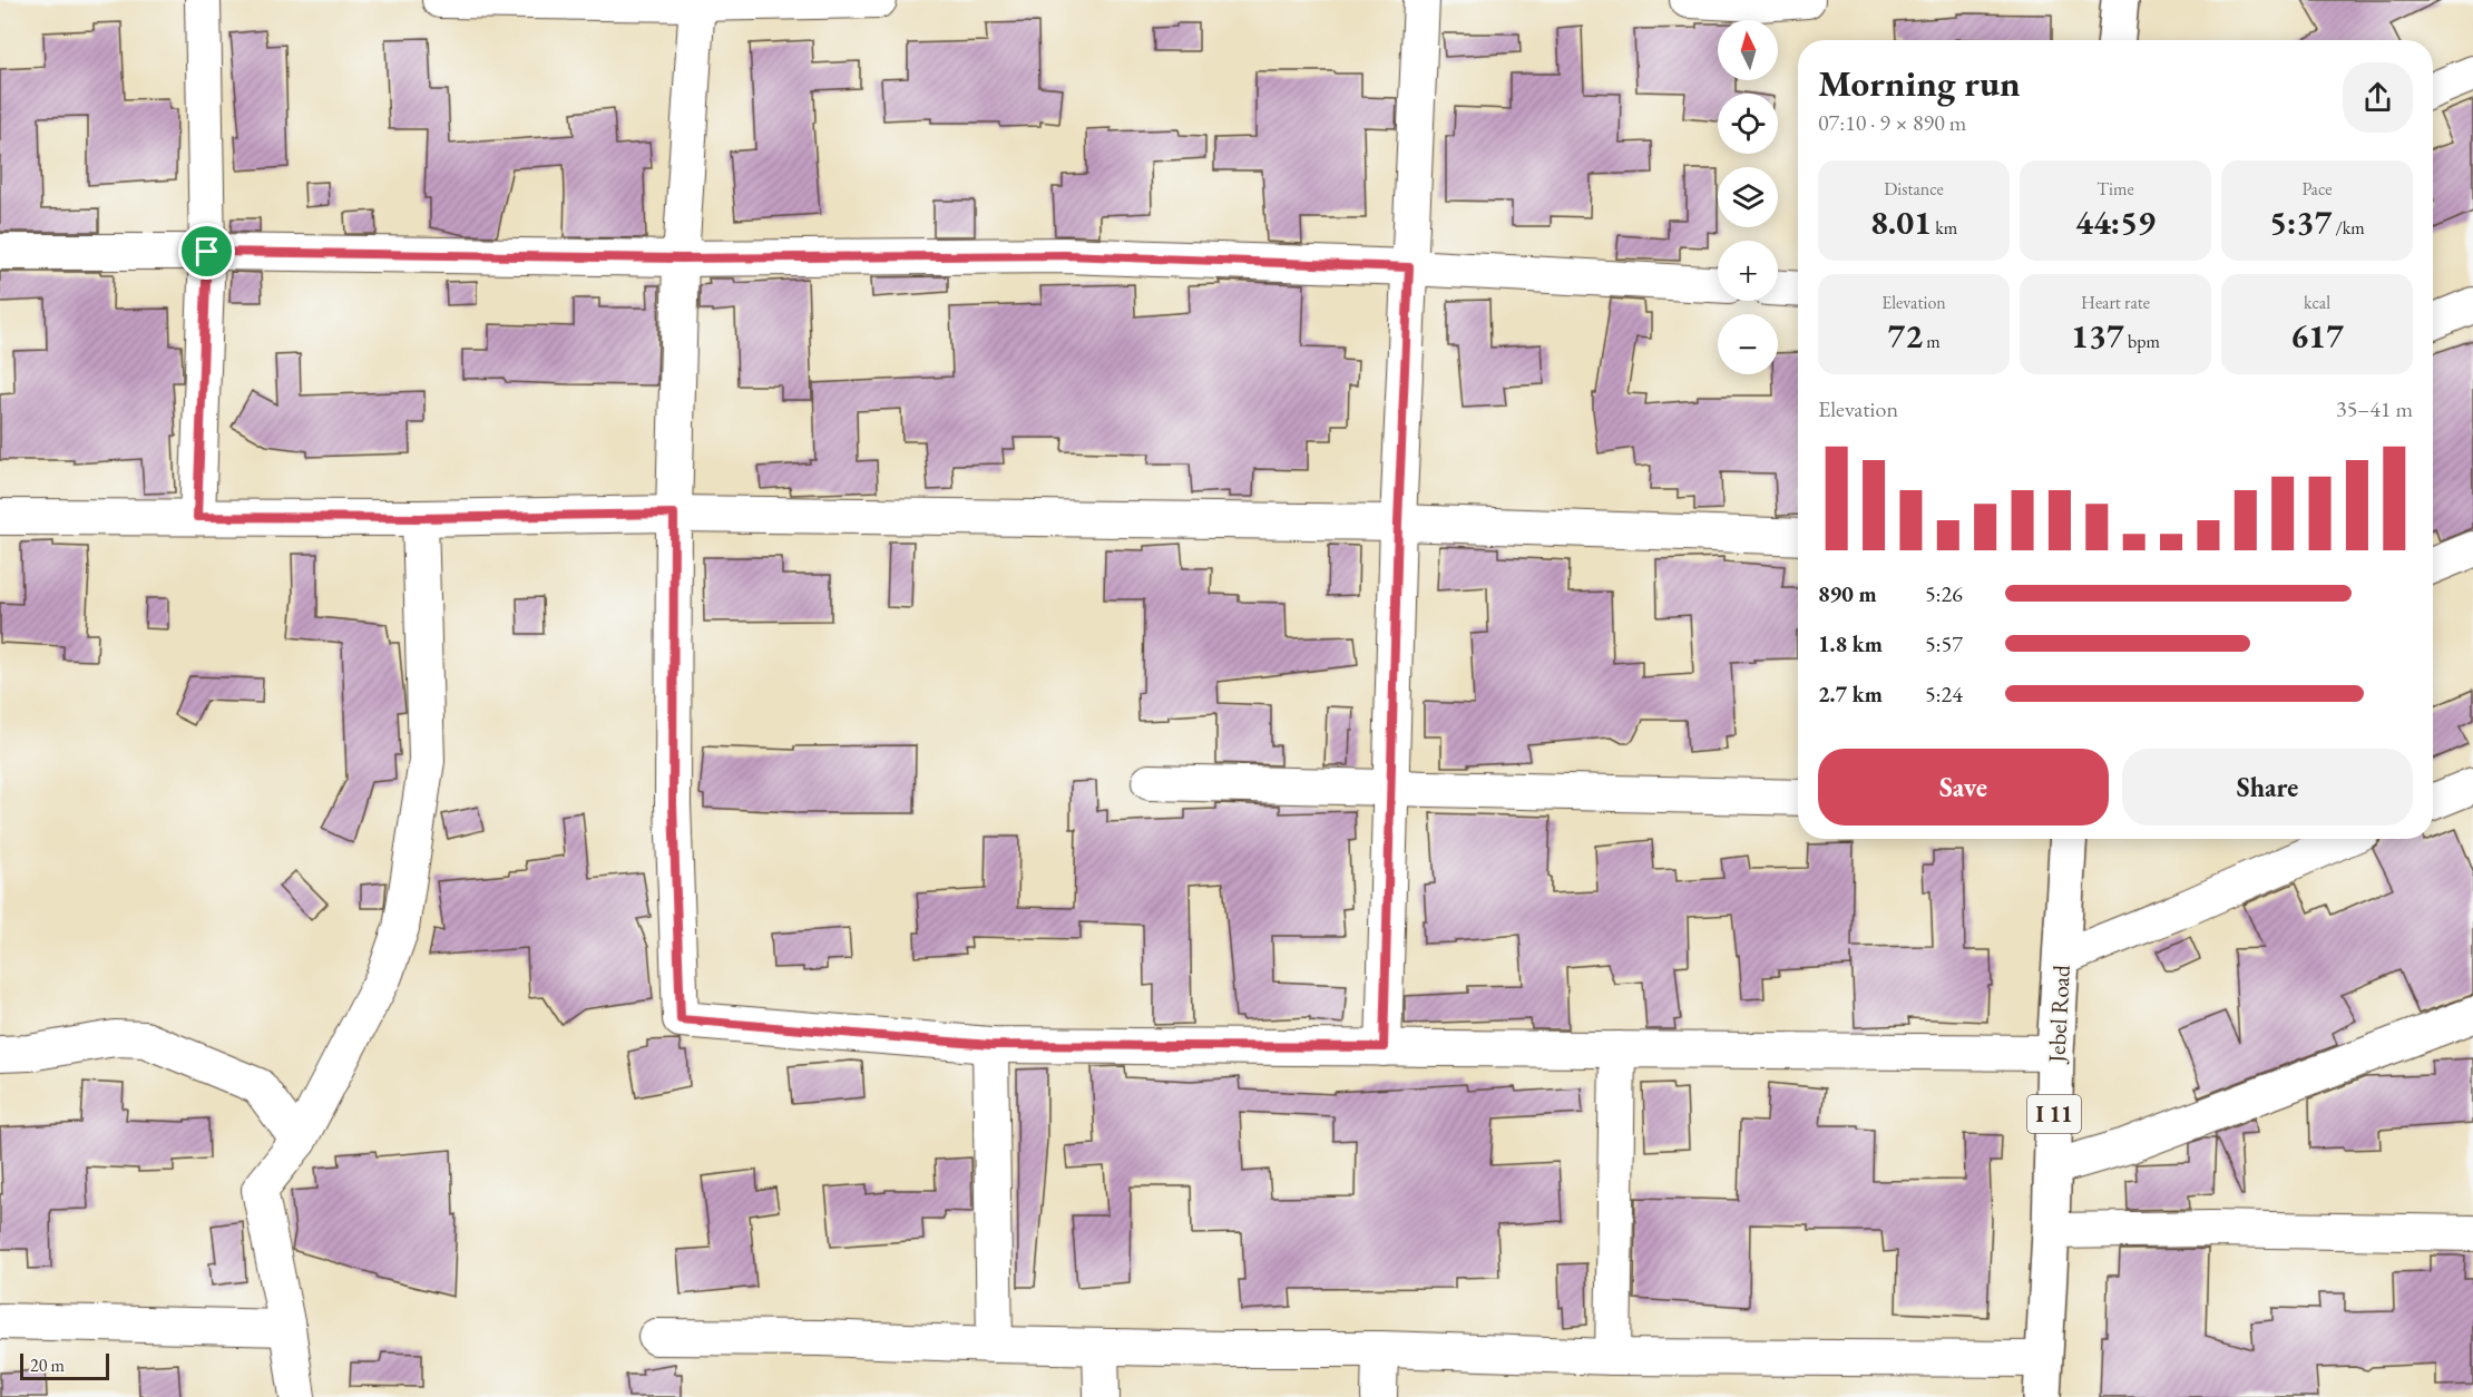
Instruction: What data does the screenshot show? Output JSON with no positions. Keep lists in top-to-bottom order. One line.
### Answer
{"streets":{"main road":["Jebel Road","I 11"]},"scale_bar":"20 m","north":"top","page":{"map_buttons":["+","−"],"heading":["Morning run","07:10 · 9 × 890 m"],"stats":[["Distance","8.01 km"],["Time","44:59"],["Pace","5:37 /km"],["Elevation","72 m"],["Heart rate","137 bpm"],["kcal","617"]],"chart":["Elevation","35–41 m"],"list":[{"name":"890 m","note":"5:26"},{"name":"1.8 km","note":"5:57"},{"name":"2.7 km","note":"5:24"}],"buttons":["Save","Share"],"scale":"20 m"}}
